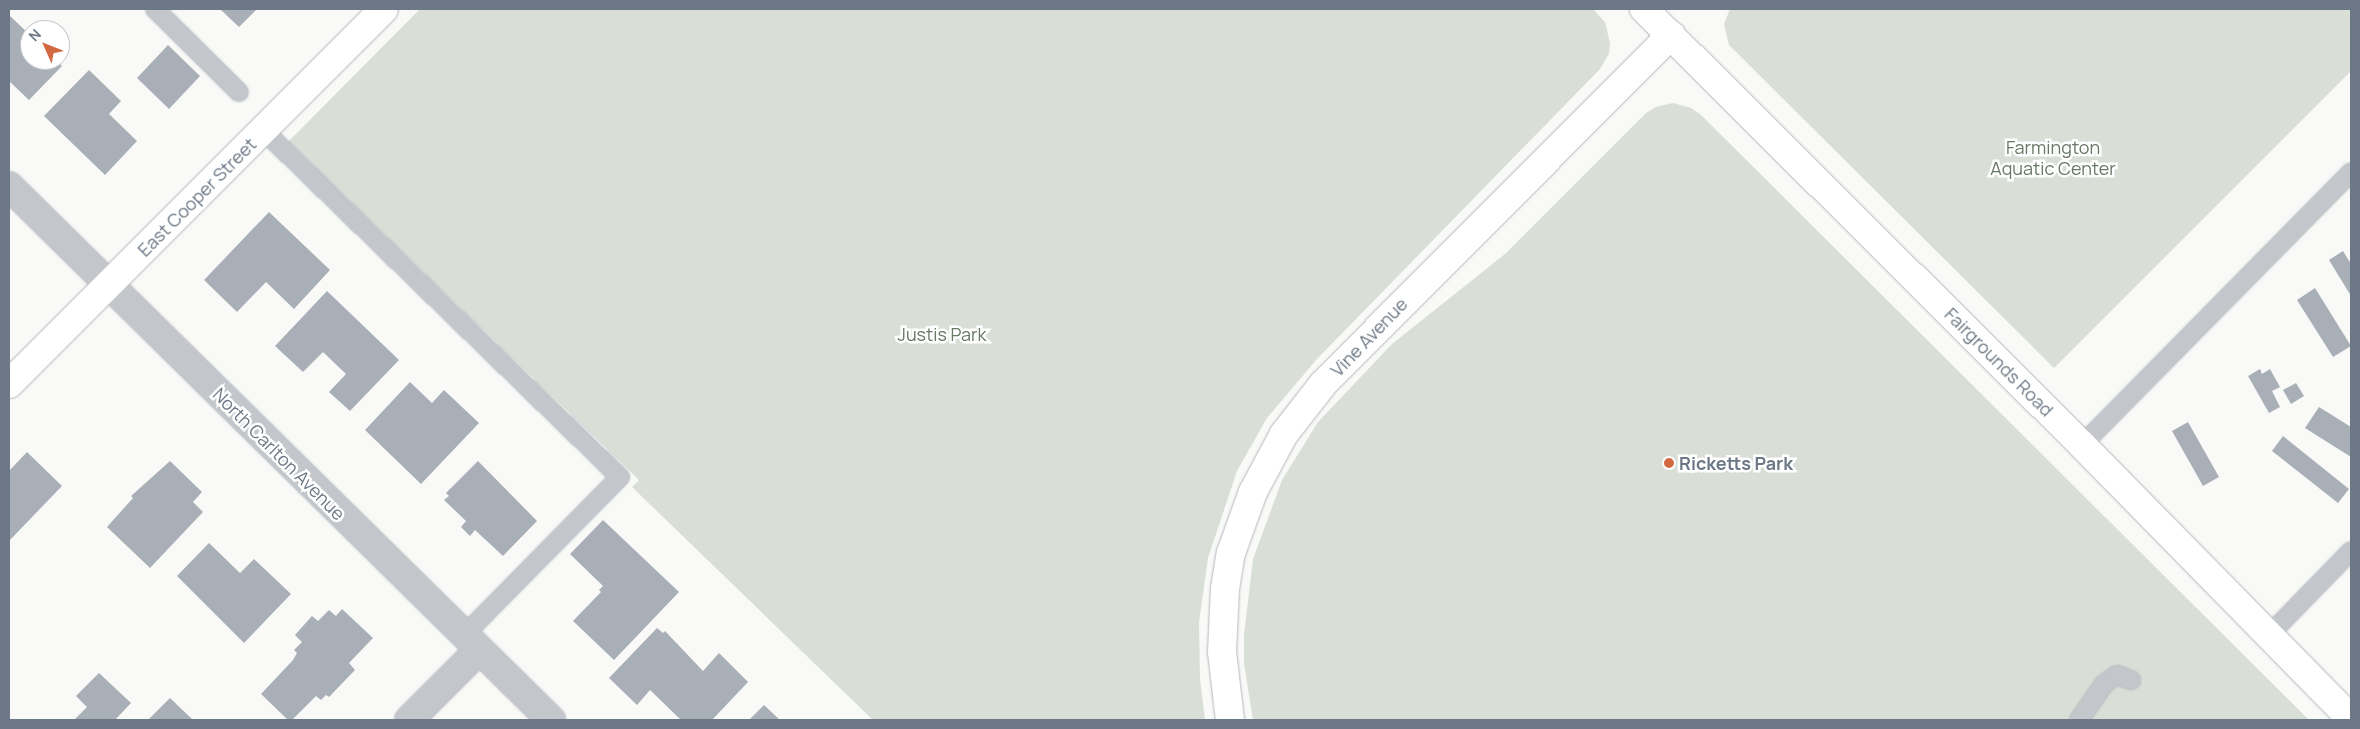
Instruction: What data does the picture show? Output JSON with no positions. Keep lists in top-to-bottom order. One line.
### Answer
{"streets":{"street":["East Cooper Street","Vine Avenue","Fairgrounds Road","North Carlton Avenue"]},"crossings":[["East Cooper Street","North Carlton Avenue"],["Vine Avenue","Fairgrounds Road"]],"parks":["Farmington Aquatic Center","Justis Park"],"places":["Ricketts Park"],"north":"top left"}
